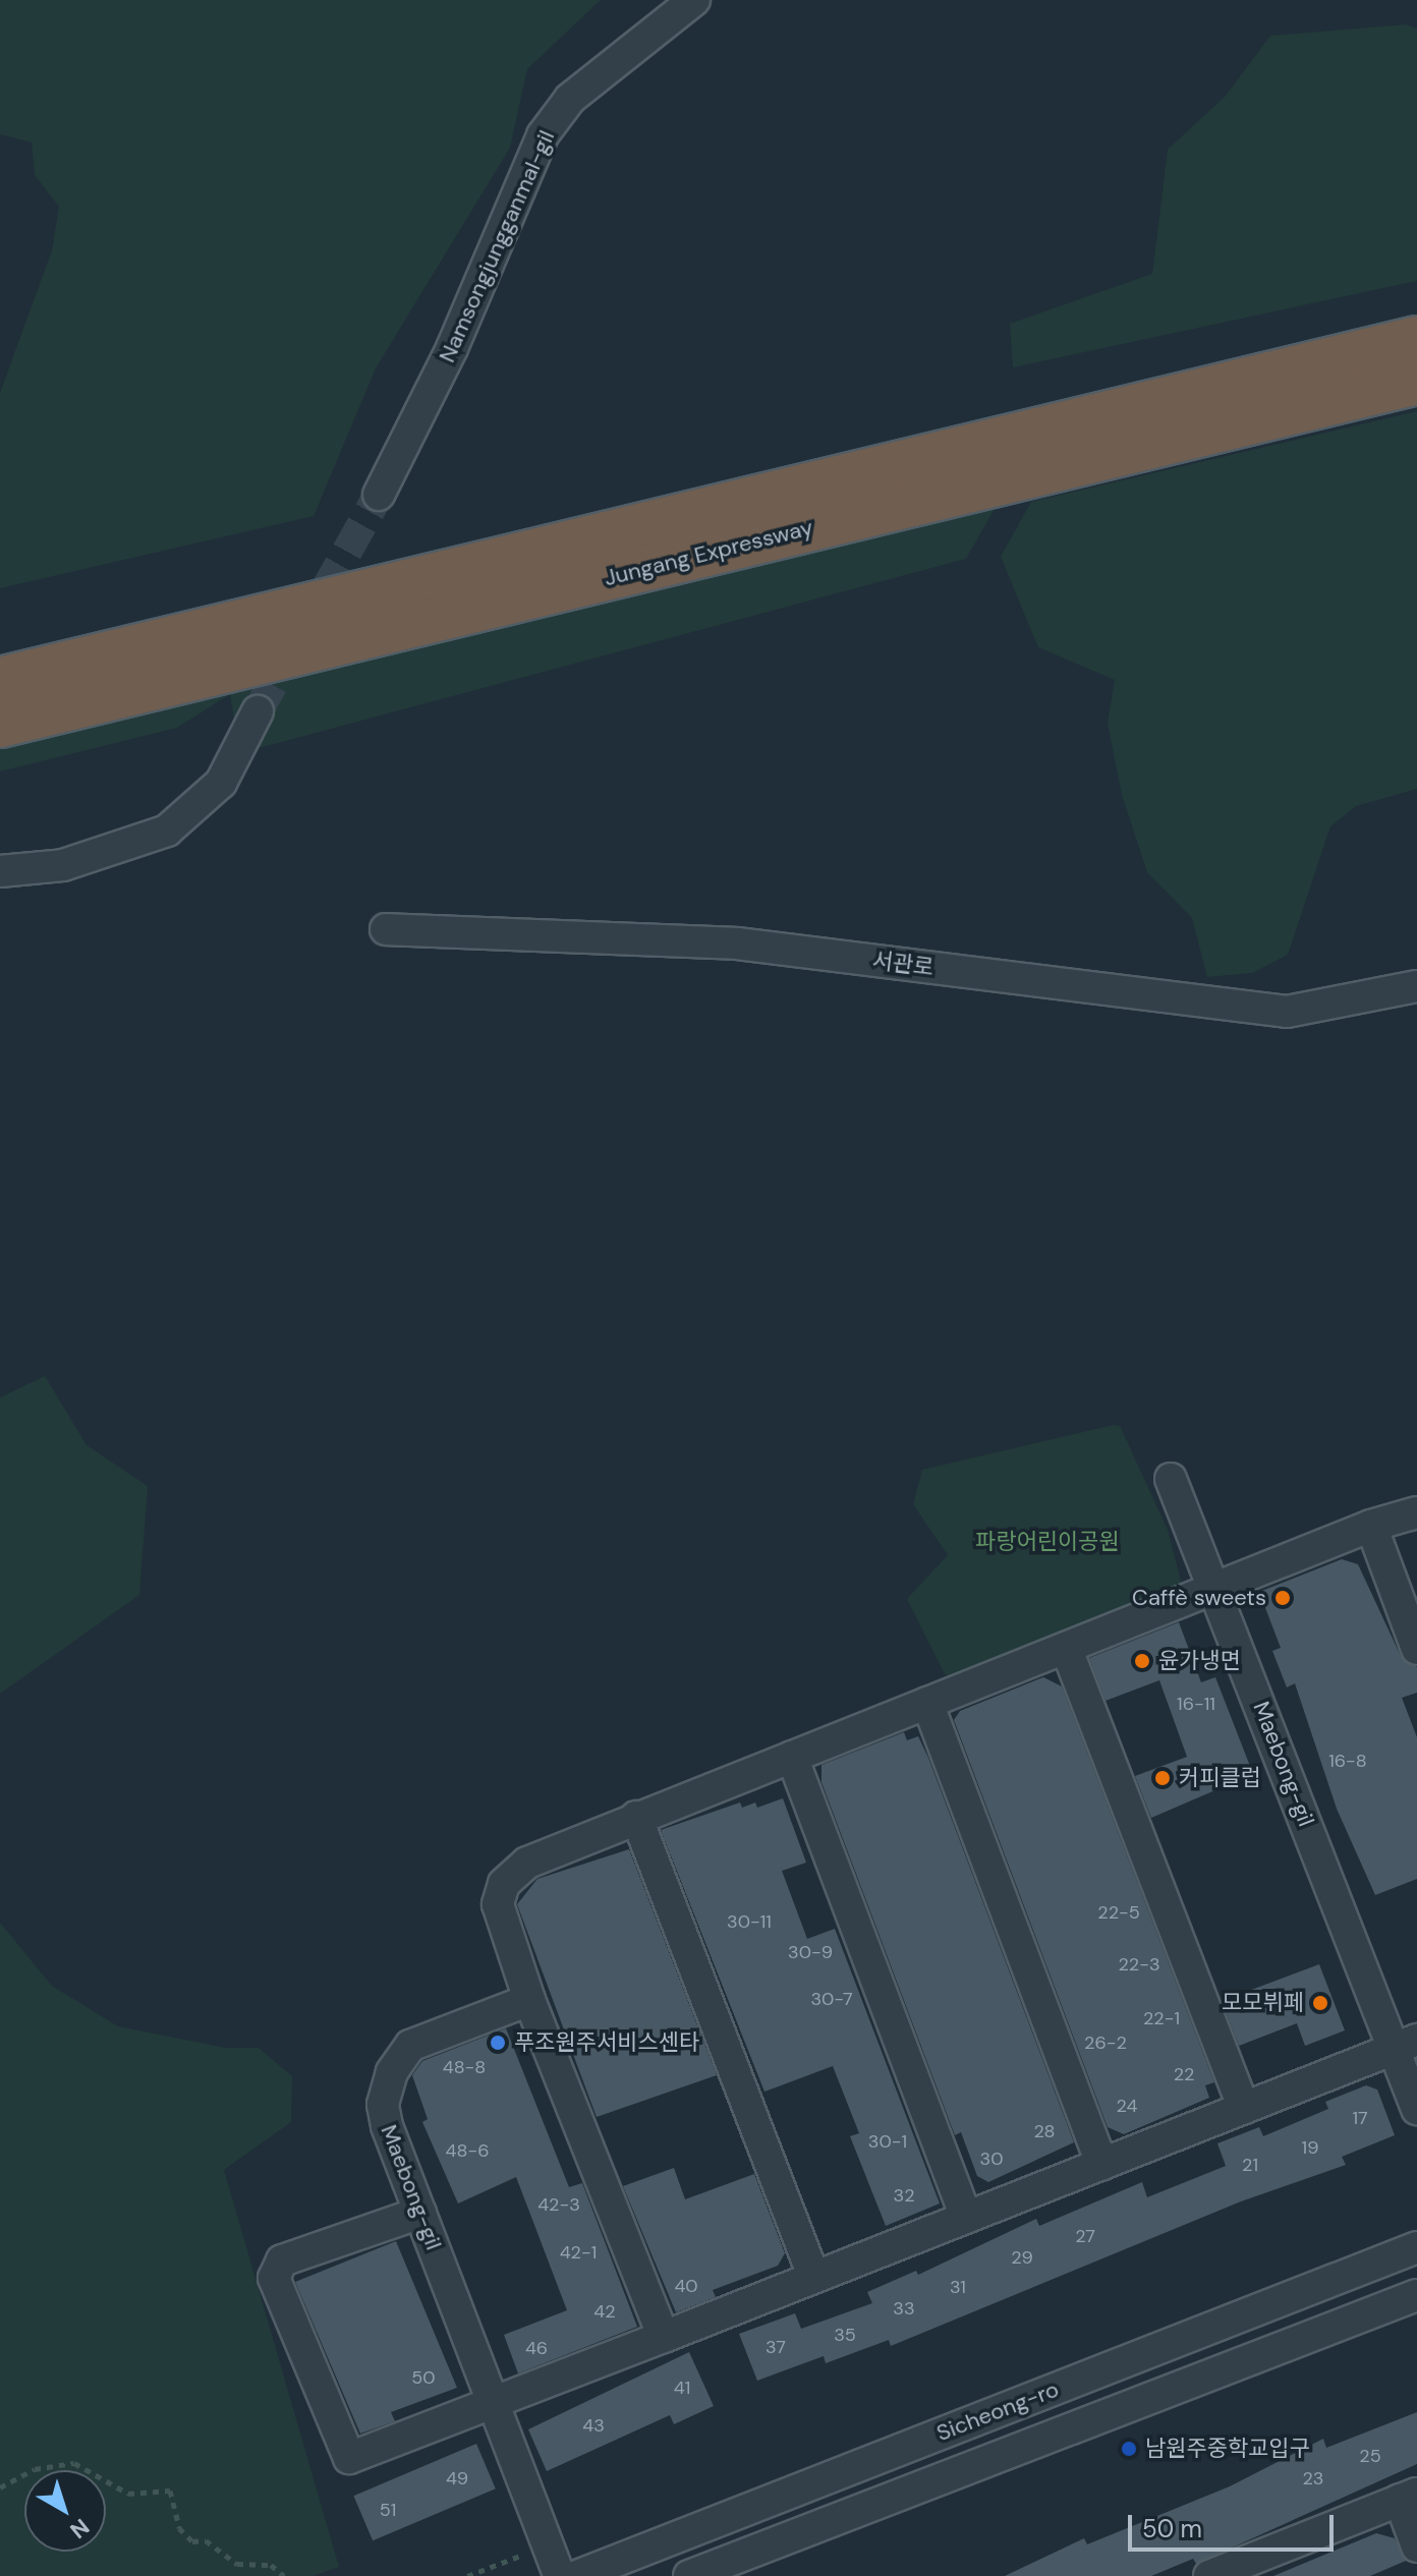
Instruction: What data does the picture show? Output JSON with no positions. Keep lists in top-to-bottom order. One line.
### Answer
{"streets":{"highway":["Jungang Expressway"],"street":["Namsongjungganmal-gil","서관로","Maebong-gil","Sicheong-ro"]},"parks":["파랑어린이공원"],"places":["Caffè sweets","윤가냉면","커피클럽","모모뷔페","푸조원주서비스센타","남원주중학교입구"],"house_numbers":["16-11","16-8","22-5","30-11","30-9","22-3","30-7","22-1","26-2","48-8","22","24","17","28","30-1","19","48-6","30","21","32","42-3","27","42-1","29","40","31","33","42","35","37","46","50","41","43","25","49","23","51"],"scale_bar":"50 m","north":"bottom right"}
